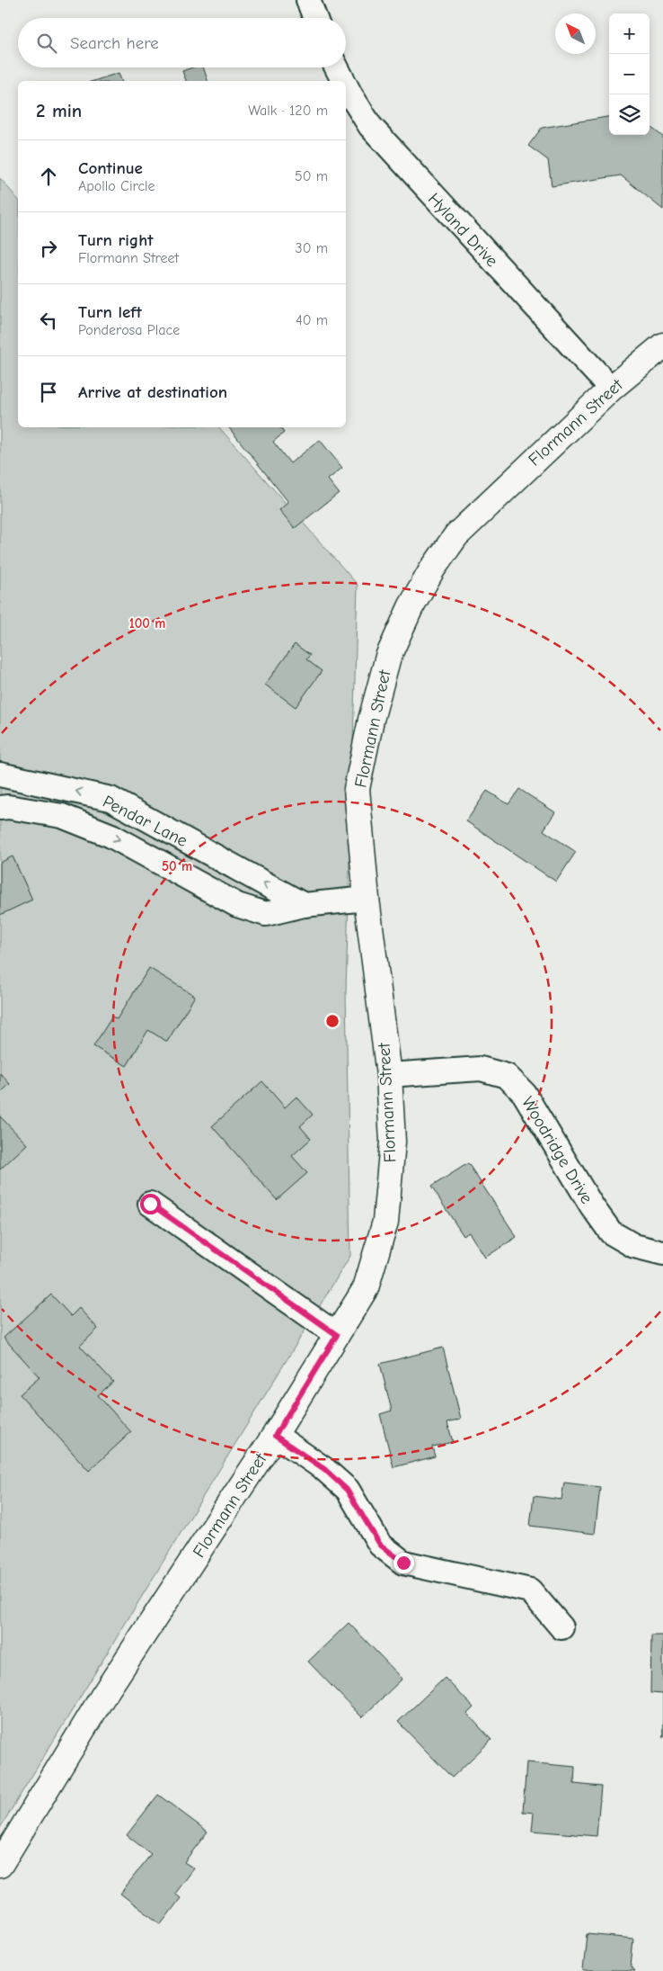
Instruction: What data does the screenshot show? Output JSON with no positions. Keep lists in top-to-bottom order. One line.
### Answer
{"streets":{"street":["Hyland Drive","Flormann Street","Pendar Lane","Woodridge Drive"]},"crossings":[["Hyland Drive","Flormann Street"],["Flormann Street","Pendar Lane"],["Flormann Street","Woodridge Drive"]],"north":"top left","page":{"map_buttons":["+","−"],"search":"Search here","heading":["2 min","Walk · 120 m"],"list":[["Continue","Apollo Circle","50 m"],["Turn right","Flormann Street","30 m"],["Turn left","Ponderosa Place","40 m"],"Arrive at destination"]},"rings":["100 m","50 m"]}
